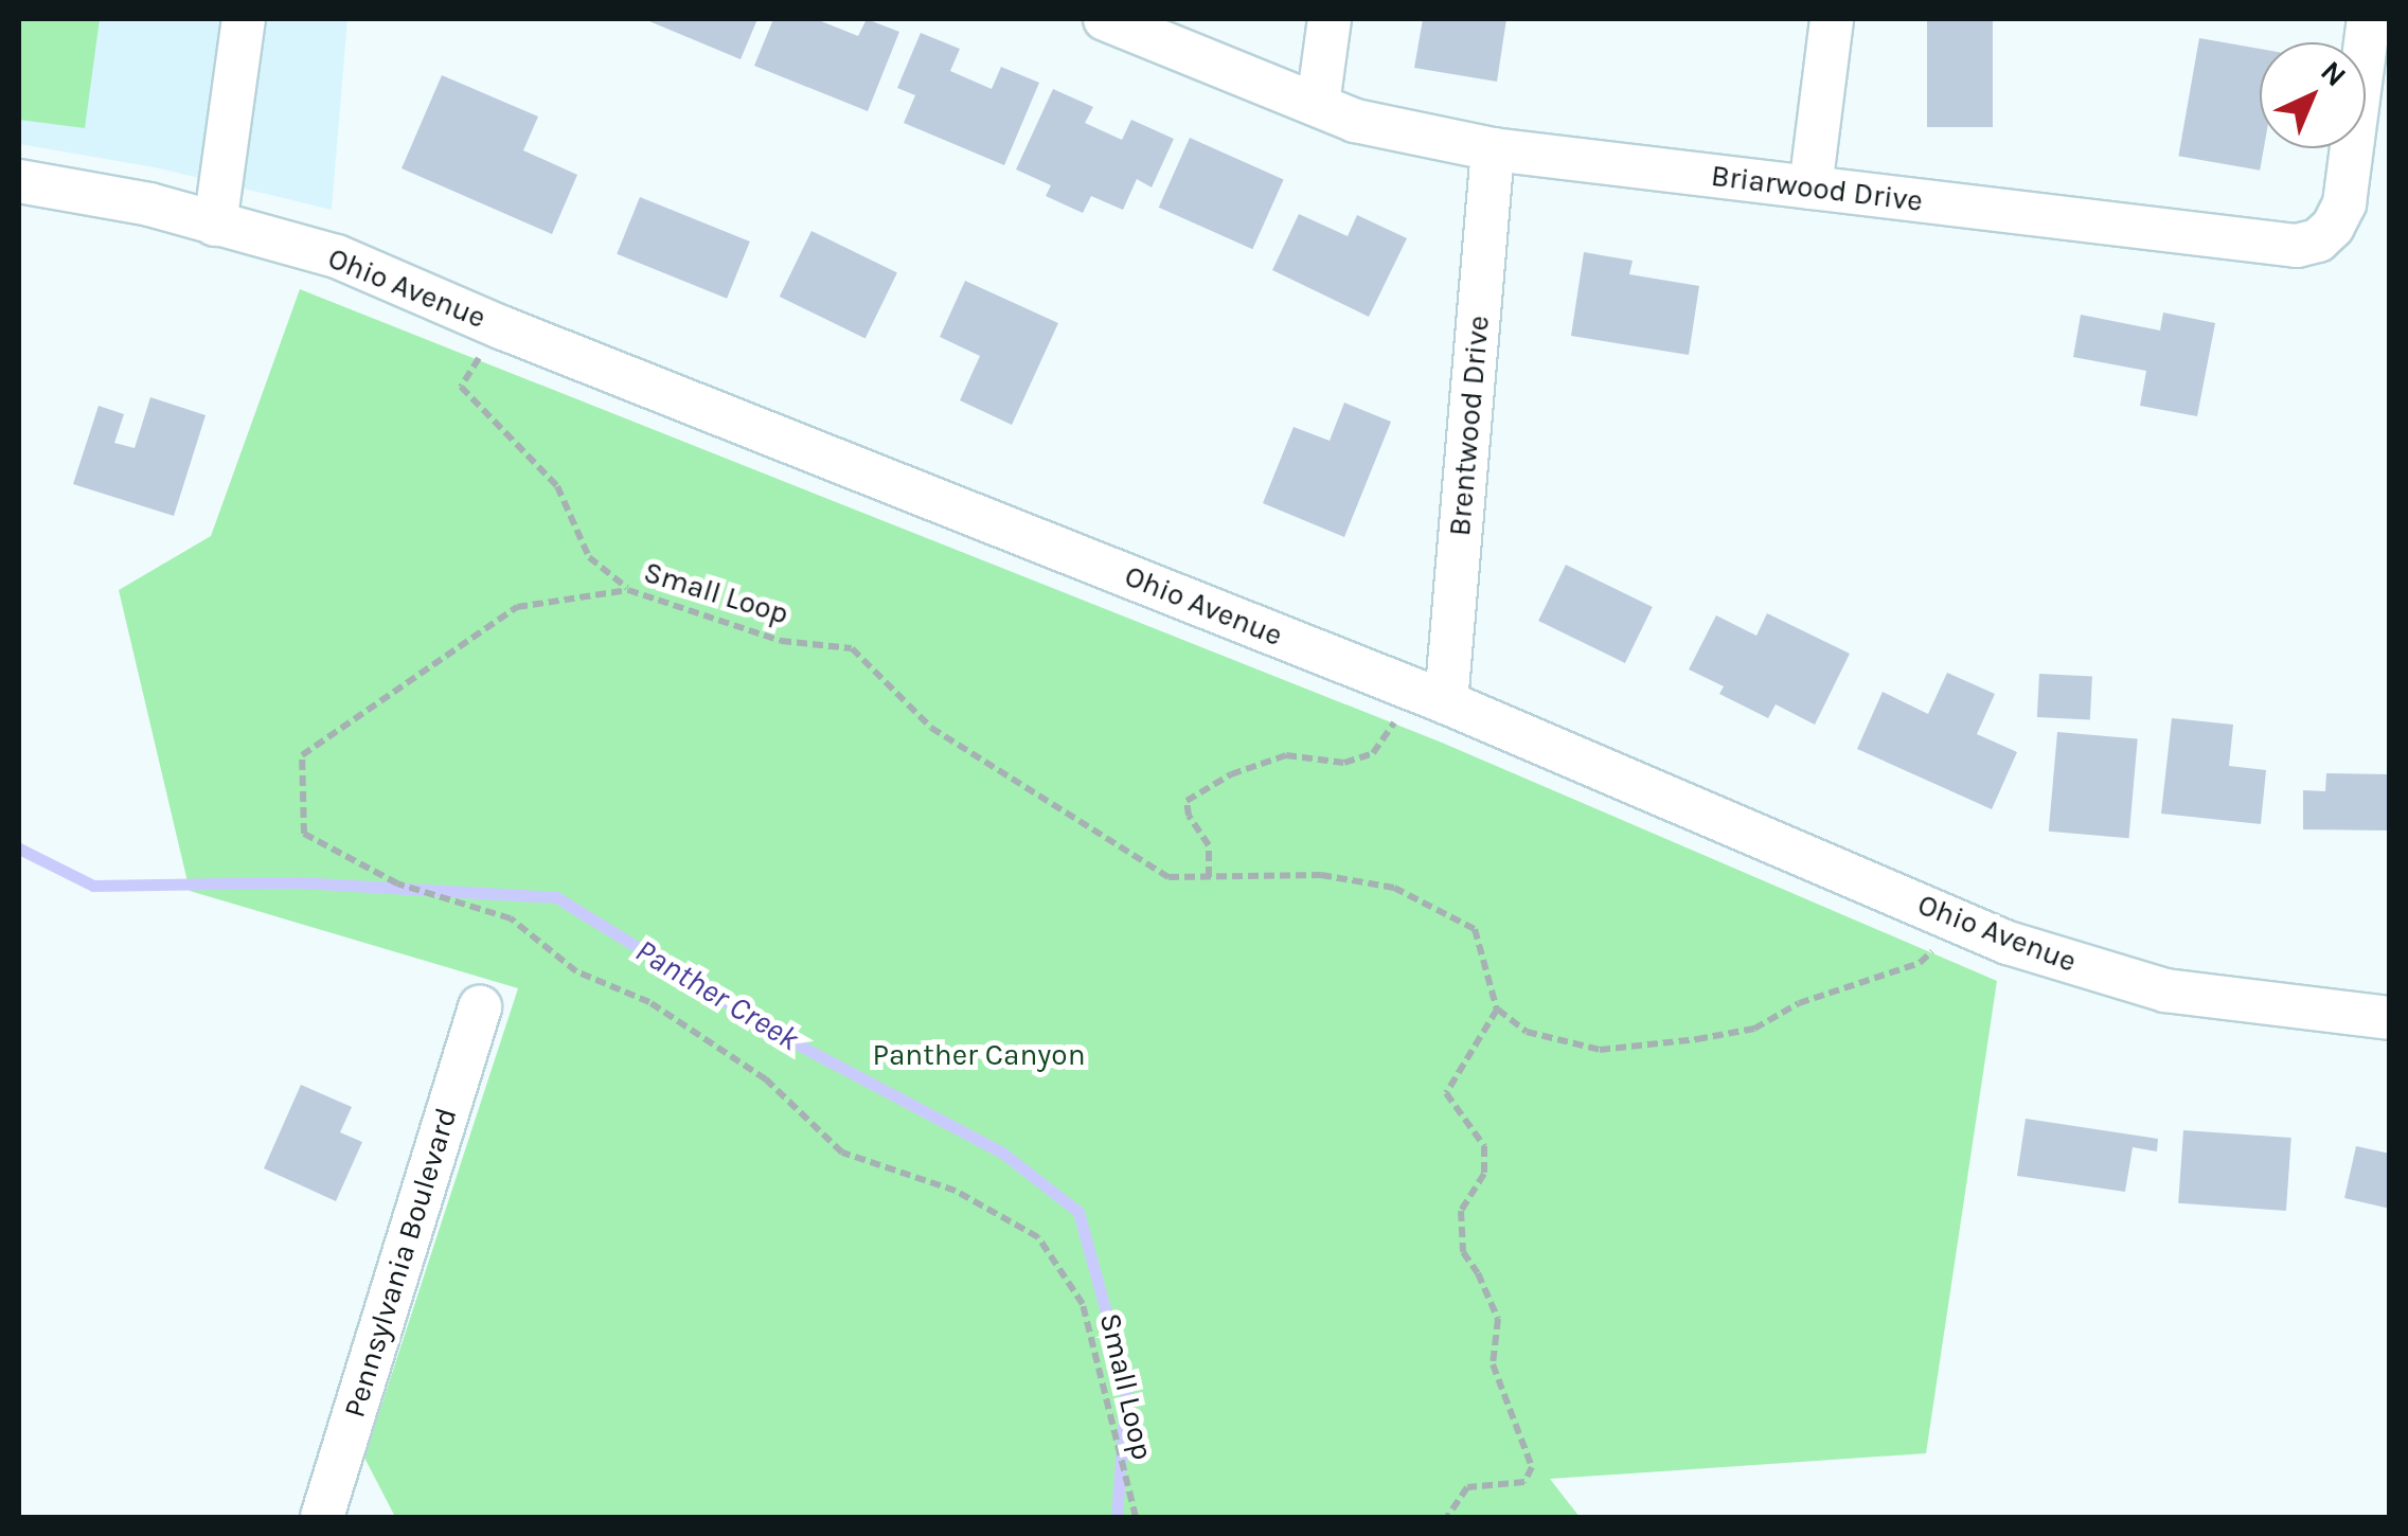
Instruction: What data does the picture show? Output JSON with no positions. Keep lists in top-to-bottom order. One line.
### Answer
{"streets":{"street":["Briarwood Drive","Ohio Avenue","Brentwood Drive","Pennsylvania Boulevard"],"path":["Small Loop"]},"crossings":[["Briarwood Drive","Brentwood Drive"],["Ohio Avenue","Brentwood Drive"]],"water":["Panther Creek"],"parks":["Panther Canyon"],"north":"top right"}
